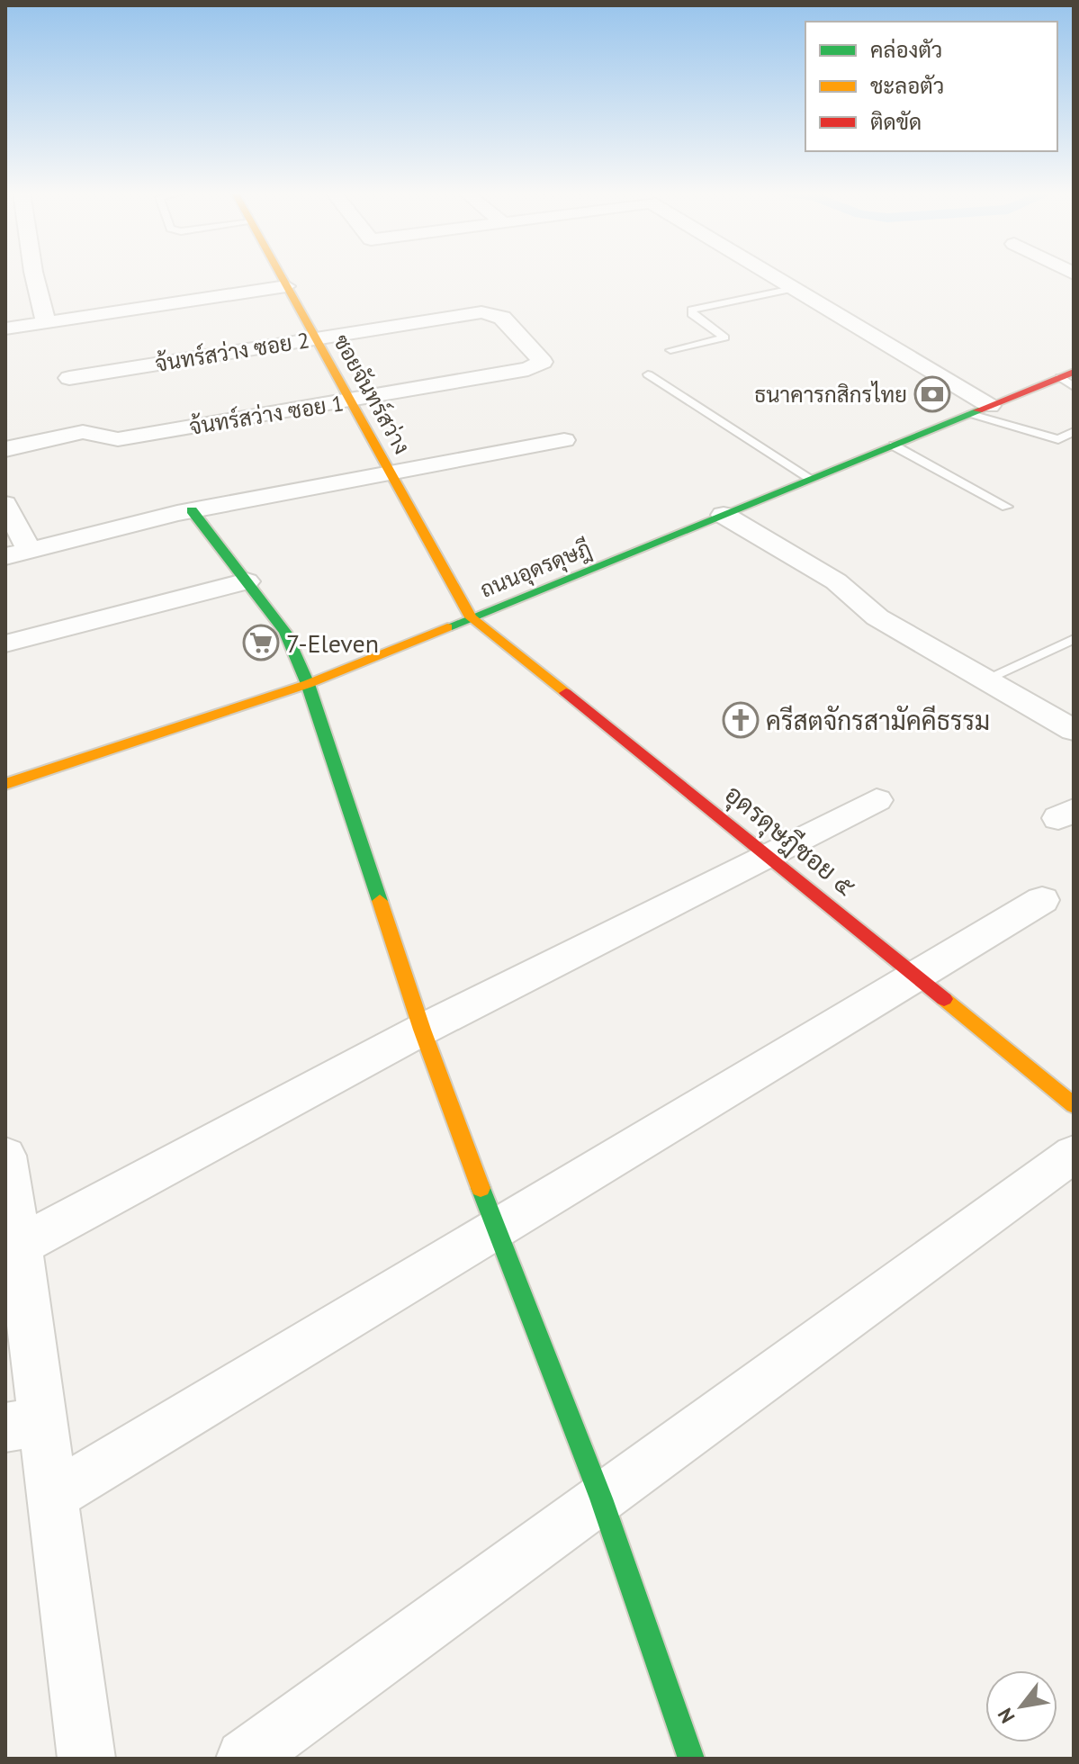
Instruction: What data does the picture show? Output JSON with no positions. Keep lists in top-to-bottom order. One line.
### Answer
{"streets":{"street":["จ้นทร์สว่าง ซอย 2","ซอยจันทร์สว่าง","จ้นทร์สว่าง ซอย 1","ถนนอุดรดุษฎี","อุดรดุษฎีซอย ๕"]},"crossings":[["จ้นทร์สว่าง ซอย 2","ซอยจันทร์สว่าง"],["จ้นทร์สว่าง ซอย 2","จ้นทร์สว่าง ซอย 1"],["ซอยจันทร์สว่าง","จ้นทร์สว่าง ซอย 1"],["ซอยจันทร์สว่าง","ถนนอุดรดุษฎี"],["ซอยจันทร์สว่าง","อุดรดุษฎีซอย ๕"],["ถนนอุดรดุษฎี","อุดรดุษฎีซอย ๕"]],"places":{"bank":["ธนาคารกสิกรไทย"],"supermarket":["7-Eleven"],"church":["ครีสตจักรสามัคคีธรรม"]},"legend":["คล่องตัว","ชะลอตัว","ติดขัด"],"north":"bottom left"}
